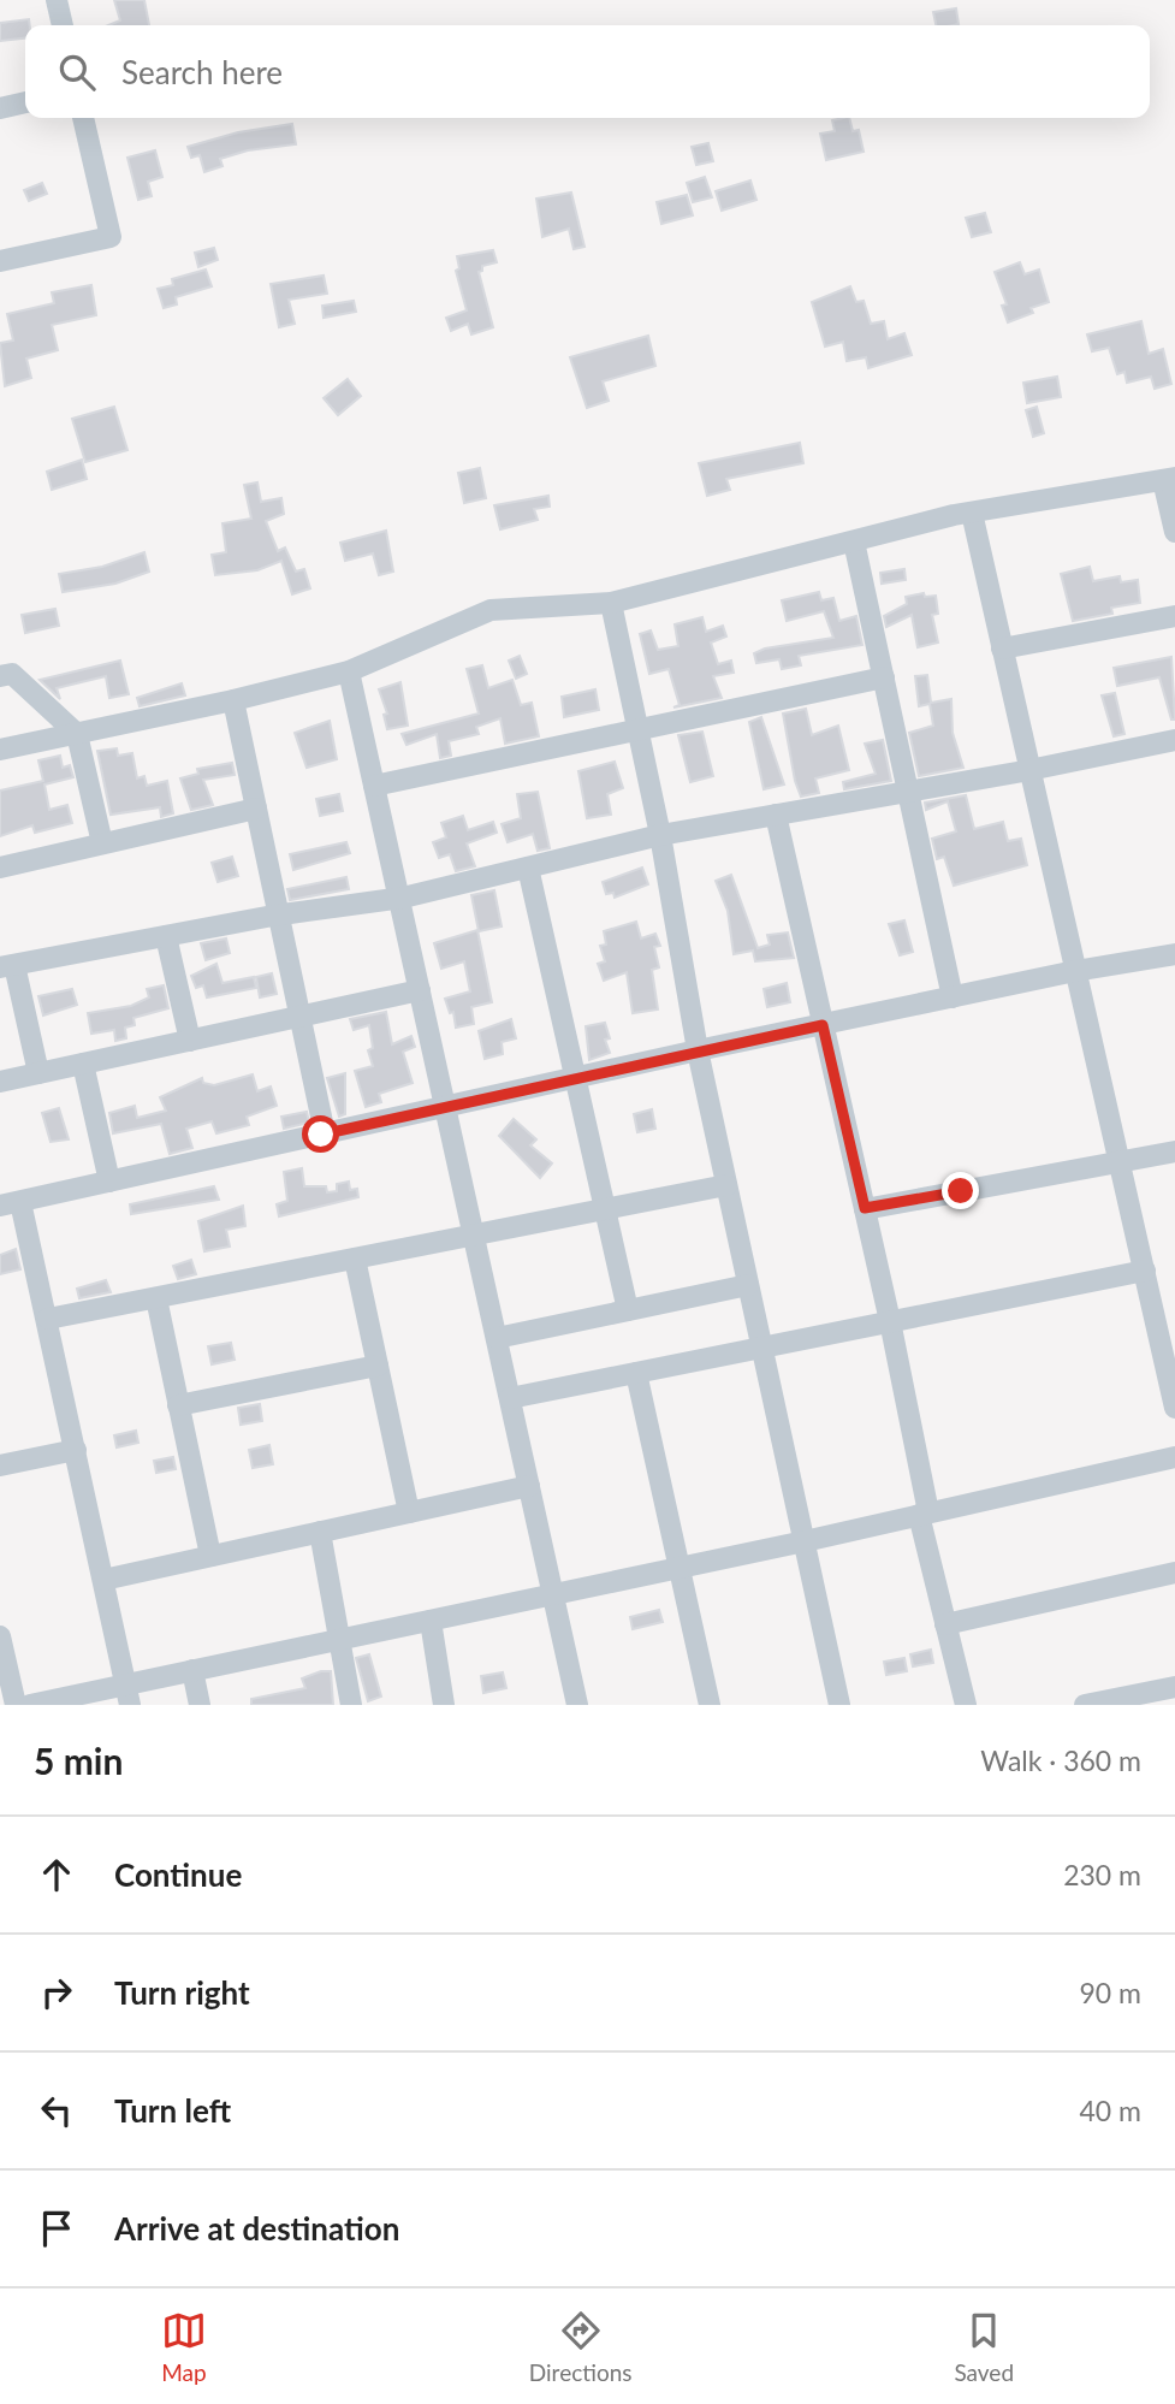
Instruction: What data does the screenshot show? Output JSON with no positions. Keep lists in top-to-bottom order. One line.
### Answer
{"page":{"search":"Search here","heading":["5 min","Walk · 360 m"],"list":[["Continue","230 m"],["Turn right","90 m"],["Turn left","40 m"],"Arrive at destination"],"nav":["Map","Directions","Saved"]}}
